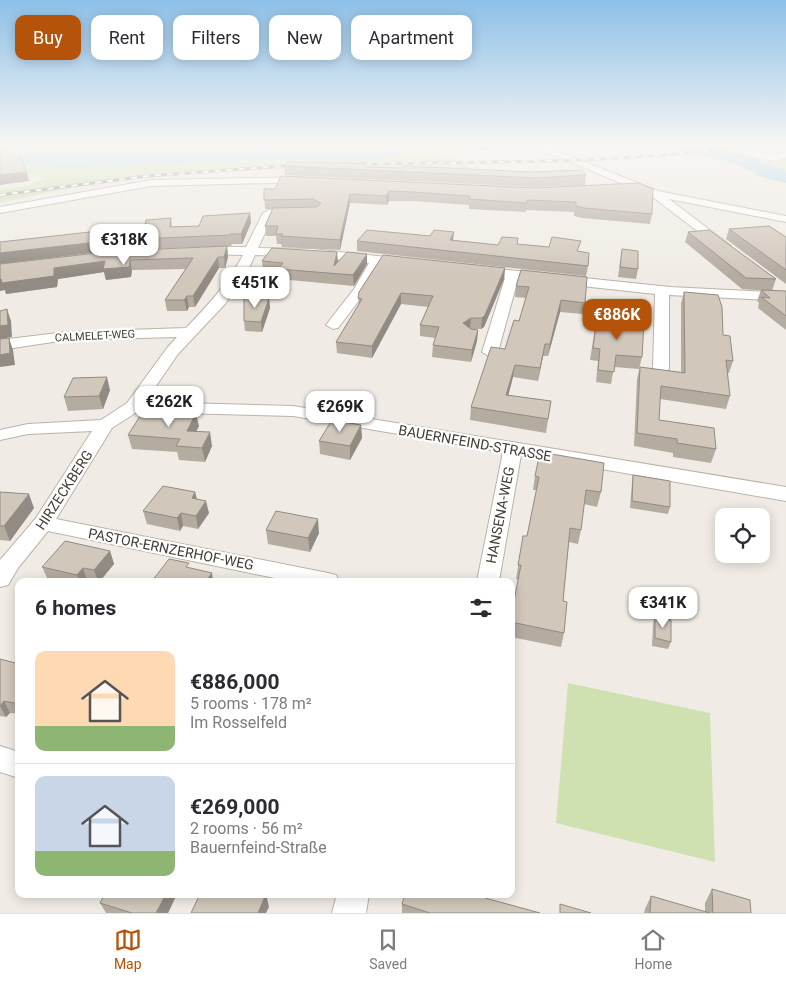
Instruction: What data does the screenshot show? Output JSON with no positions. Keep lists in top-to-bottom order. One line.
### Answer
{"streets":{"street":["CALMELET-WEG","BAUERNFEIND-STRASSE","HIRZECKBERG","HANSENA-WEG","PASTOR-ERNZERHOF-WEG"]},"crossings":[["BAUERNFEIND-STRASSE","HIRZECKBERG"],["BAUERNFEIND-STRASSE","HANSENA-WEG"],["HIRZECKBERG","PASTOR-ERNZERHOF-WEG"]],"page":{"chip":["Buy","Rent","Filters","New","Apartment"],"price":["€318K","€451K","€886K","€262K","€269K","€341K"],"heading":"6 homes","list":[{"name":"€886,000","note":"5 rooms · 178 m² · Im Rosselfeld"},{"name":"€269,000","note":"2 rooms · 56 m² · Bauernfeind-Straße"}],"tabs":["Map","Saved","Home"]}}
